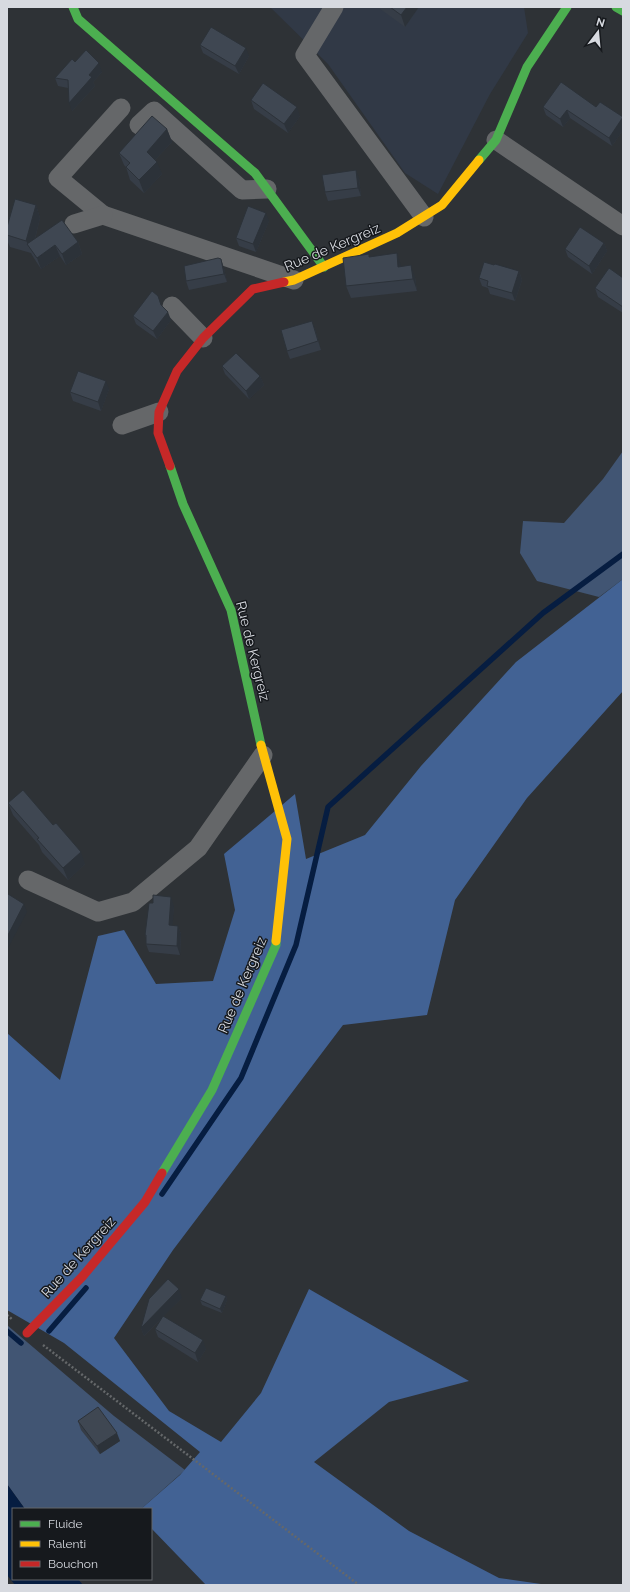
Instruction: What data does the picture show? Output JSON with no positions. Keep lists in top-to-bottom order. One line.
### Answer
{"streets":{"street":["Rue de Kergreiz"]},"legend":["Fluide","Ralenti","Bouchon"],"north":"top"}
